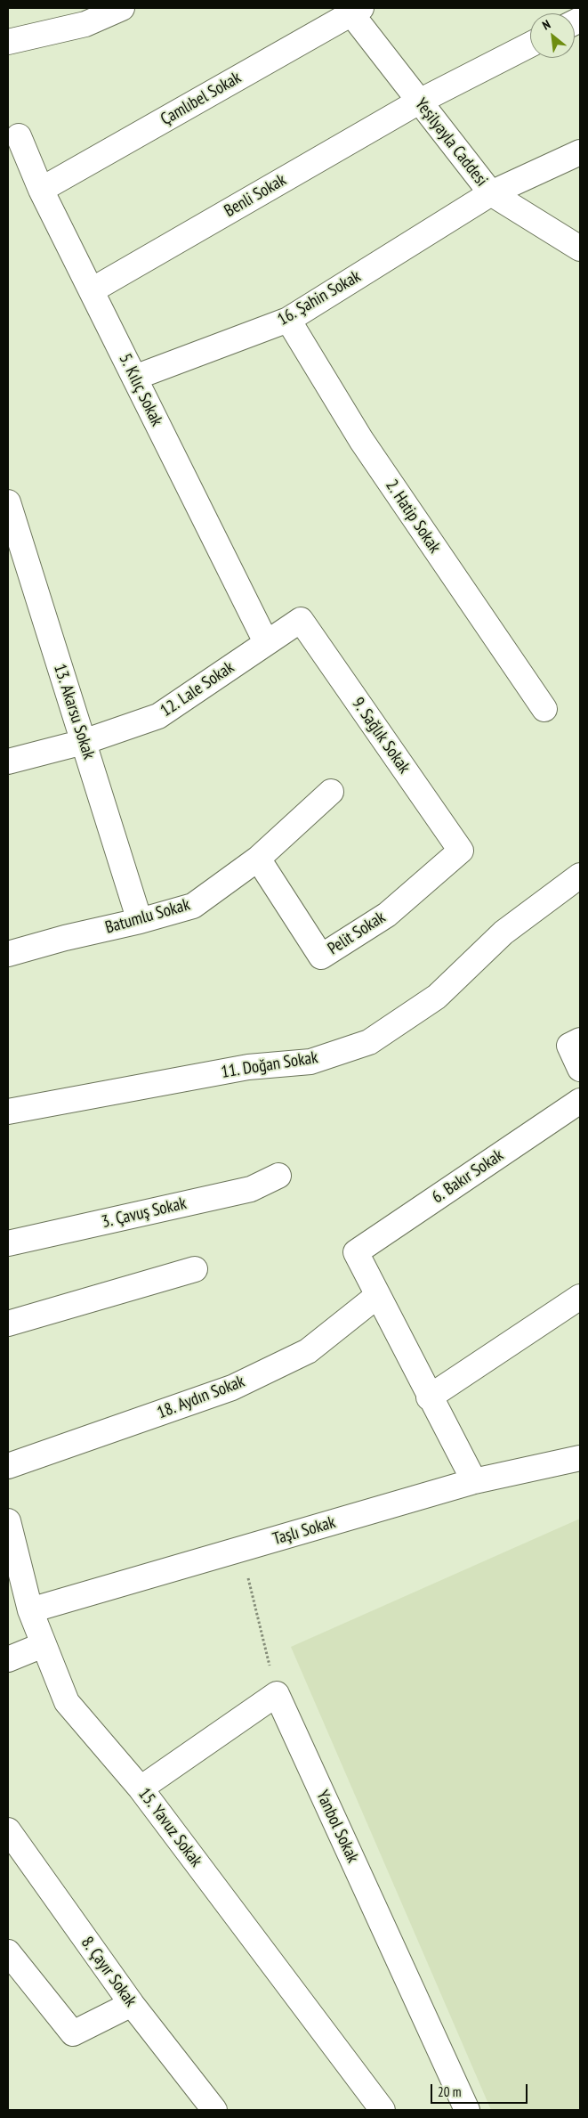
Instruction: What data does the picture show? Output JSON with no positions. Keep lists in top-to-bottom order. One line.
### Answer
{"streets":{"street":["Çamlıbel Sokak","Yeşilyayla Caddesi","Benli Sokak","16. Şahin Sokak","5. Kılıç Sokak","2. Hatip Sokak","12. Lale Sokak","13. Akarsu Sokak","9. Sağlık Sokak","Batumlu Sokak","Pelit Sokak","11. Doğan Sokak","6. Bakır Sokak","3. Çavuş Sokak","18. Aydın Sokak","Taşlı Sokak","Yanbol Sokak","15. Yavuz Sokak","8. Çayır Sokak"]},"crossings":[["Çamlıbel Sokak","Yeşilyayla Caddesi"],["Çamlıbel Sokak","5. Kılıç Sokak"],["Yeşilyayla Caddesi","Benli Sokak"],["Yeşilyayla Caddesi","16. Şahin Sokak"],["Benli Sokak","5. Kılıç Sokak"],["16. Şahin Sokak","5. Kılıç Sokak"],["16. Şahin Sokak","2. Hatip Sokak"],["5. Kılıç Sokak","12. Lale Sokak"],["12. Lale Sokak","13. Akarsu Sokak"],["12. Lale Sokak","9. Sağlık Sokak"],["13. Akarsu Sokak","Batumlu Sokak"],["9. Sağlık Sokak","Pelit Sokak"],["Batumlu Sokak","Pelit Sokak"],["6. Bakır Sokak","18. Aydın Sokak"],["Taşlı Sokak","15. Yavuz Sokak"],["Yanbol Sokak","15. Yavuz Sokak"]],"scale_bar":"20 m","north":"top left"}
